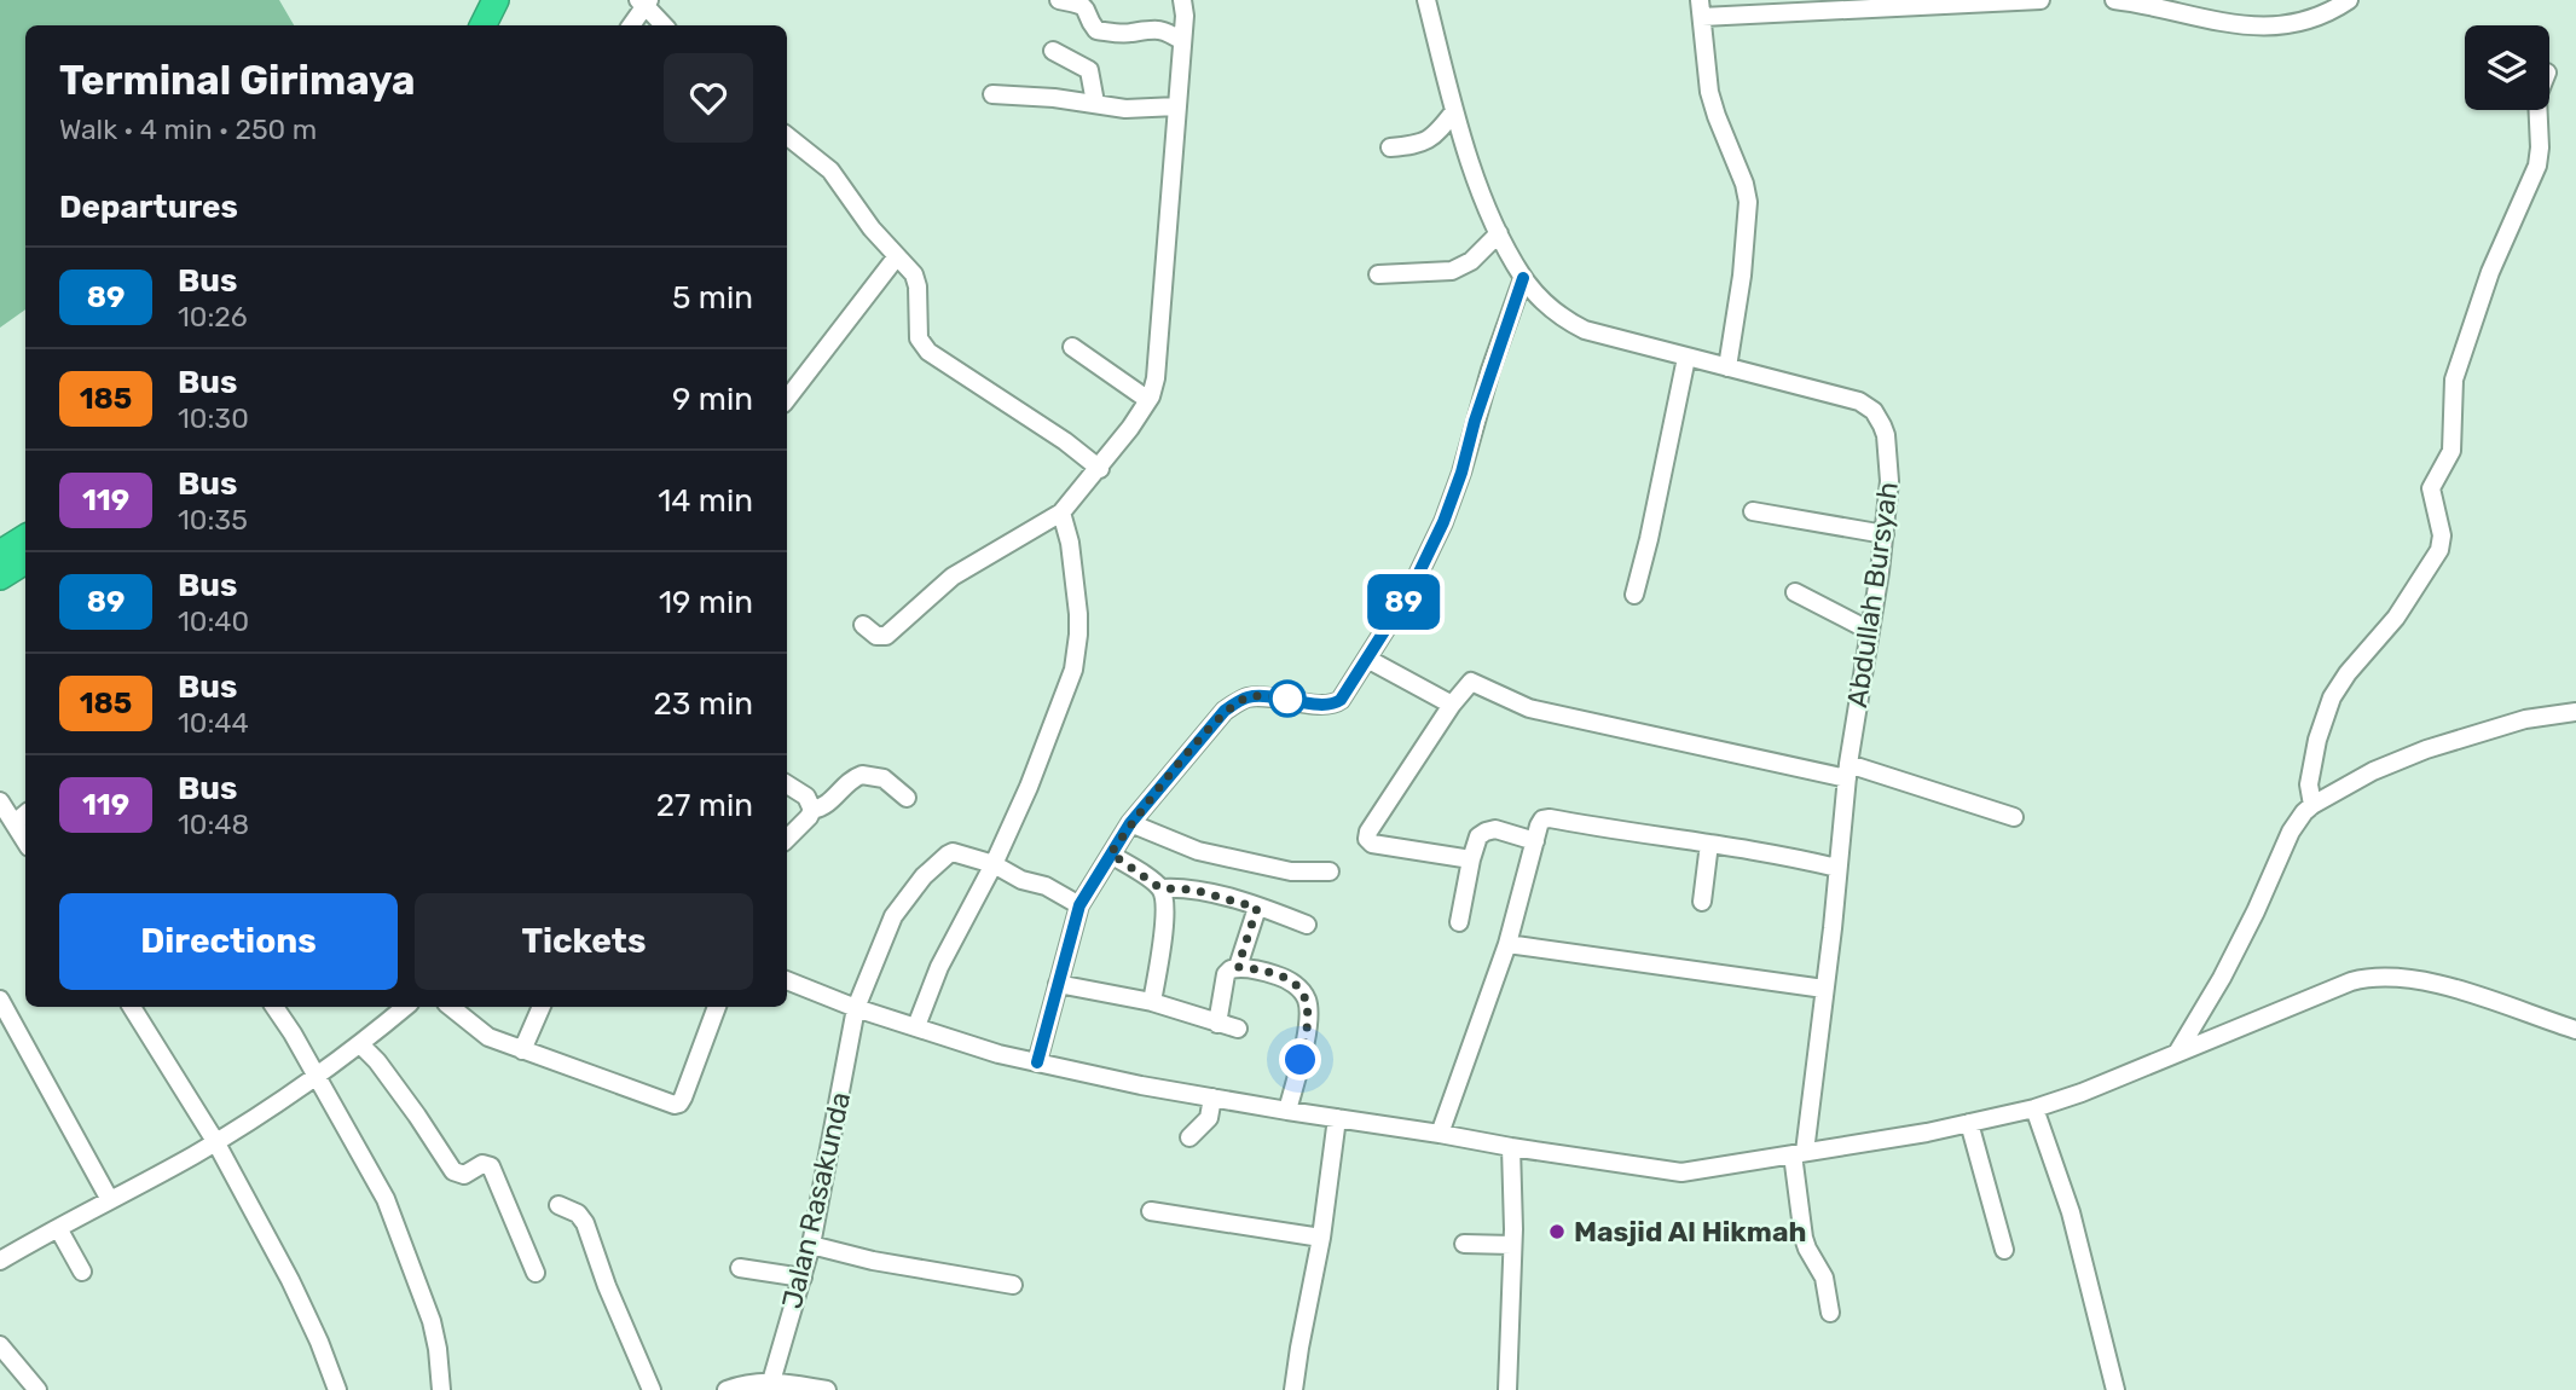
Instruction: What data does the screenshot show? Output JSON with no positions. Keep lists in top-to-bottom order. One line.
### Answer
{"streets":{"street":["Abdullah Bursyah","Jalan Rasakunda"]},"places":["Masjid Al Hikmah"],"lines":["bus line 89"],"page":{"on_map":"89","heading":[["Terminal Girimaya","Walk · 4 min · 250 m"],"Departures"],"list":[{"mark":"89","name":"Bus","note":"10:26","value":"5 min"},{"mark":"185","name":"Bus","note":"10:30","value":"9 min"},{"mark":"119","name":"Bus","note":"10:35","value":"14 min"},{"mark":"89","name":"Bus","note":"10:40","value":"19 min"},{"mark":"185","name":"Bus","note":"10:44","value":"23 min"},{"mark":"119","name":"Bus","note":"10:48","value":"27 min"}],"buttons":["Directions","Tickets"]}}
